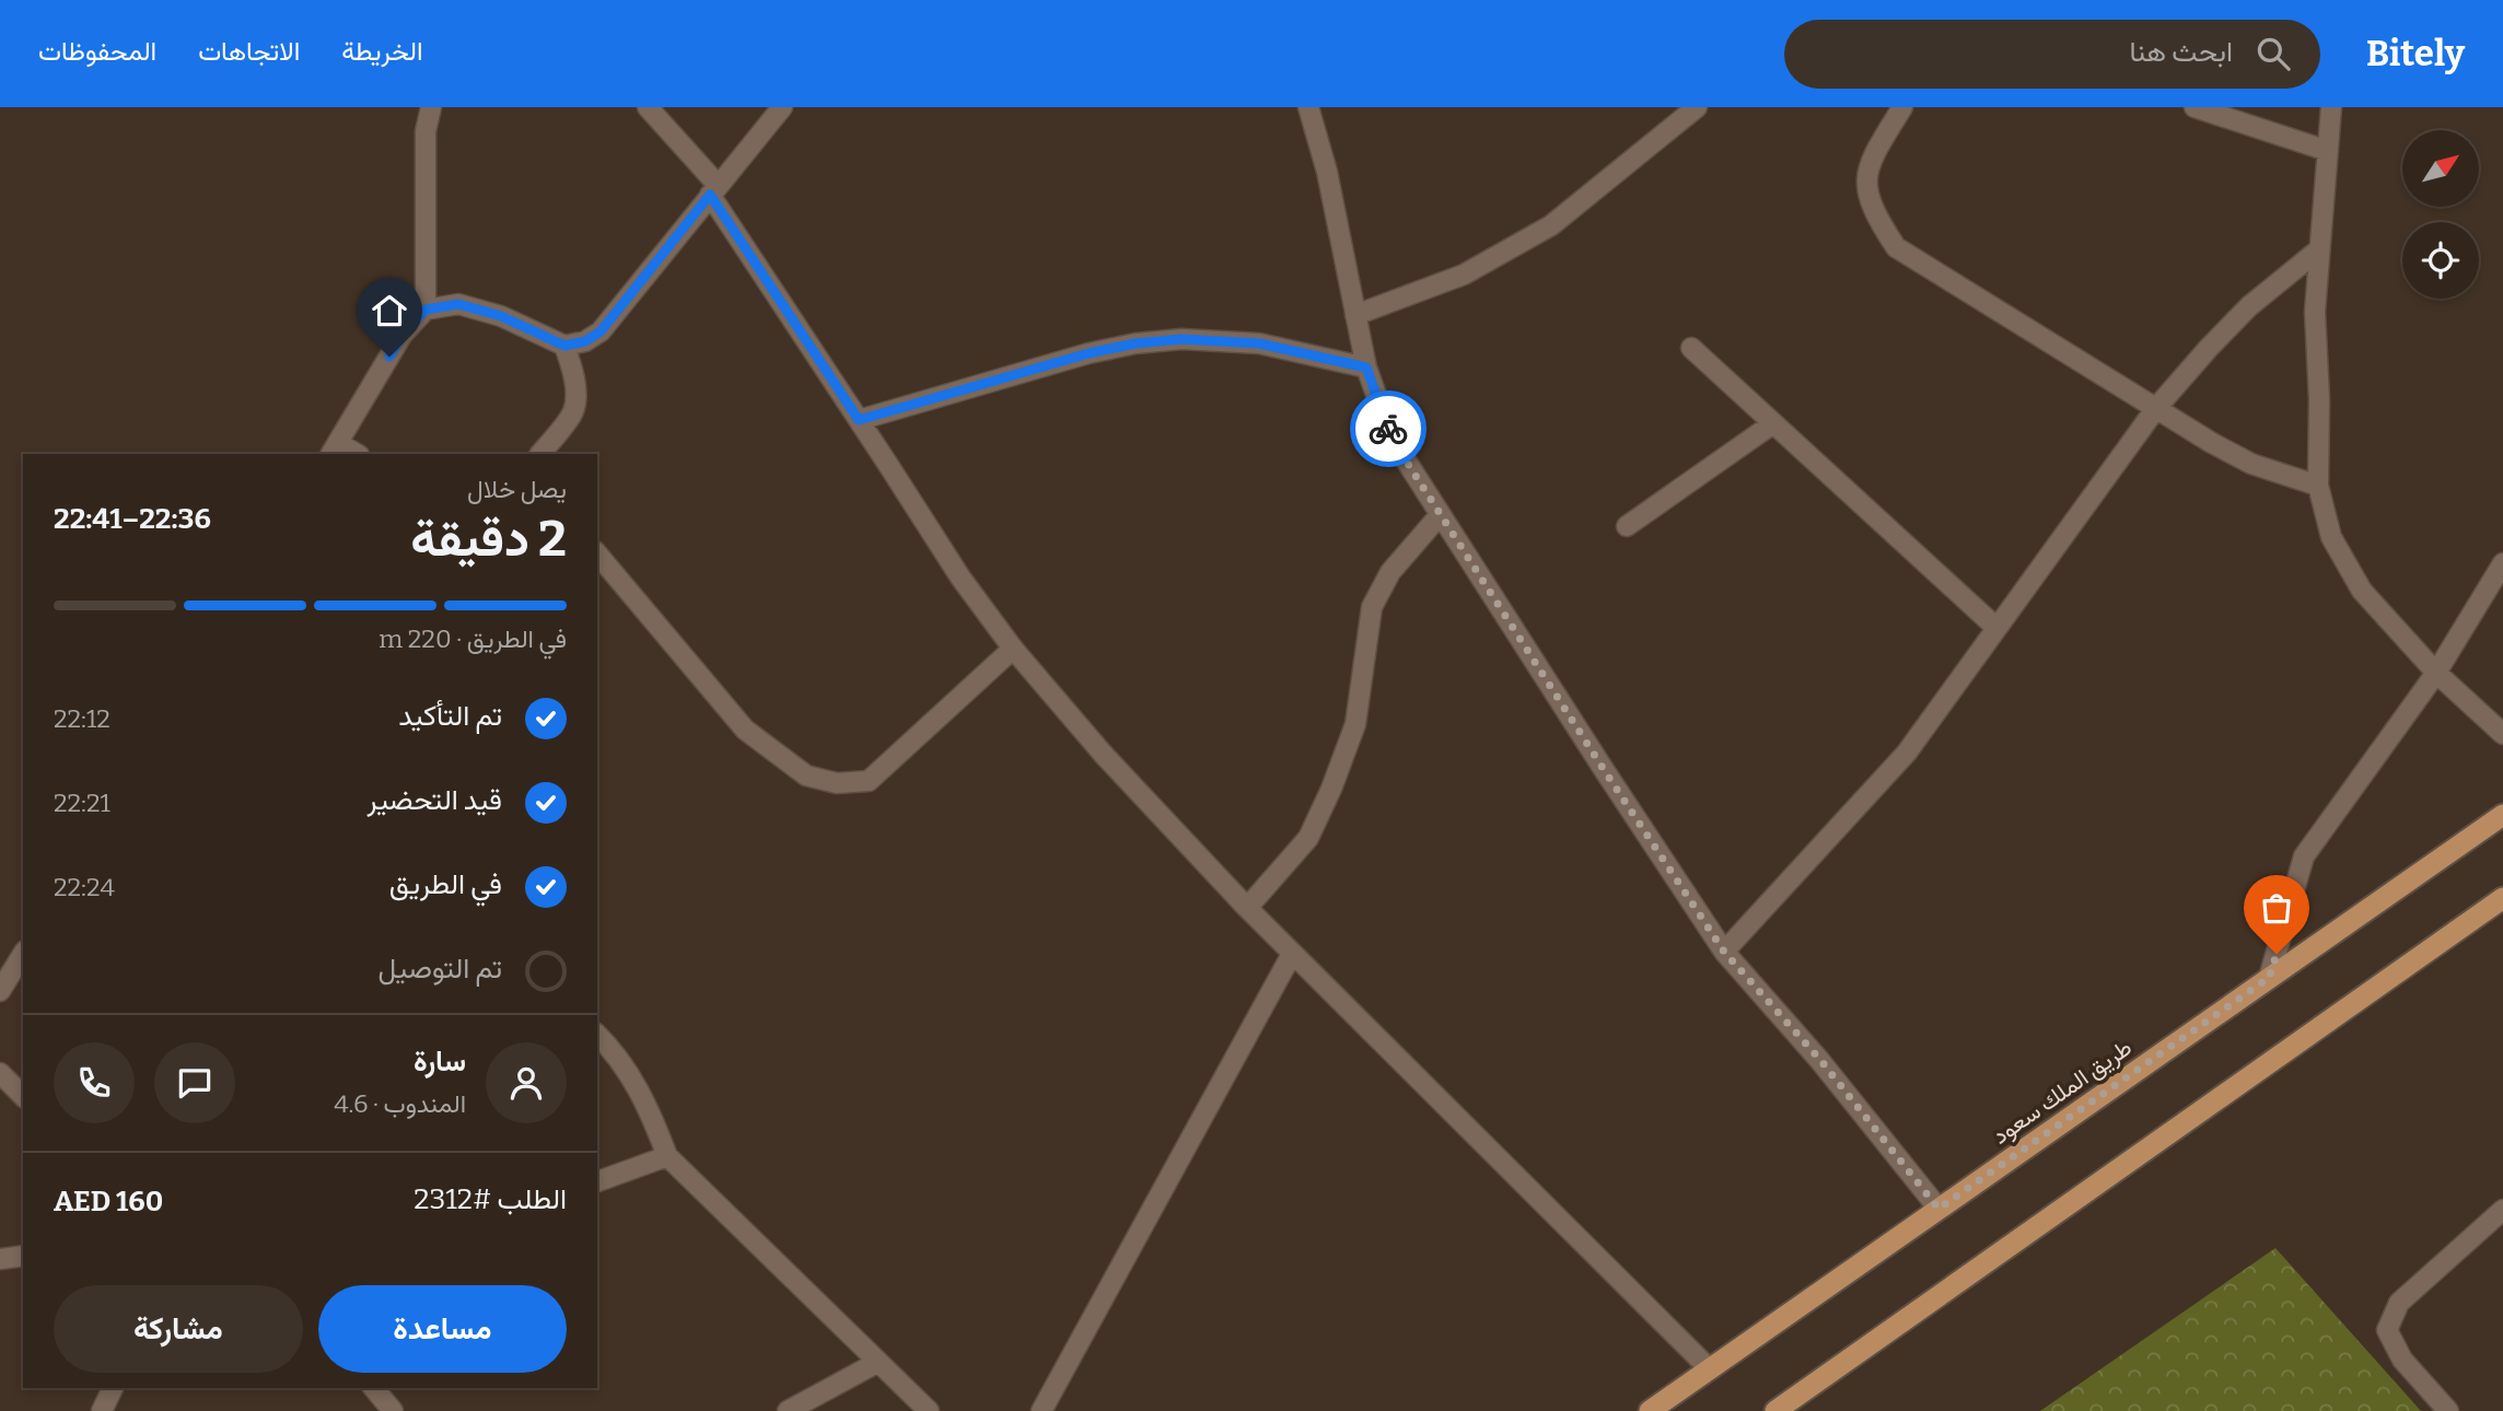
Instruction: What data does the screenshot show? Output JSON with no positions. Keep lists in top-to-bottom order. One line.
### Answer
{"streets":{"highway":["طريق الملك سعود"]},"north":"top right","page":{"header":"Bitely","search":"ابحث هنا","nav":["الخريطة","الاتجاهات","المحفوظات"],"heading":["2 دقيقة","يصل خلال","22:36–22:41"],"panel":["سارة","المندوب · 4.6","الطلب #2312","AED 160"],"bar":"في الطريق · 220 m","list":[["تم التأكيد","22:12"],["قيد التحضير","22:21"],["في الطريق","22:24"],"تم التوصيل"],"buttons":["مساعدة","مشاركة"]}}
